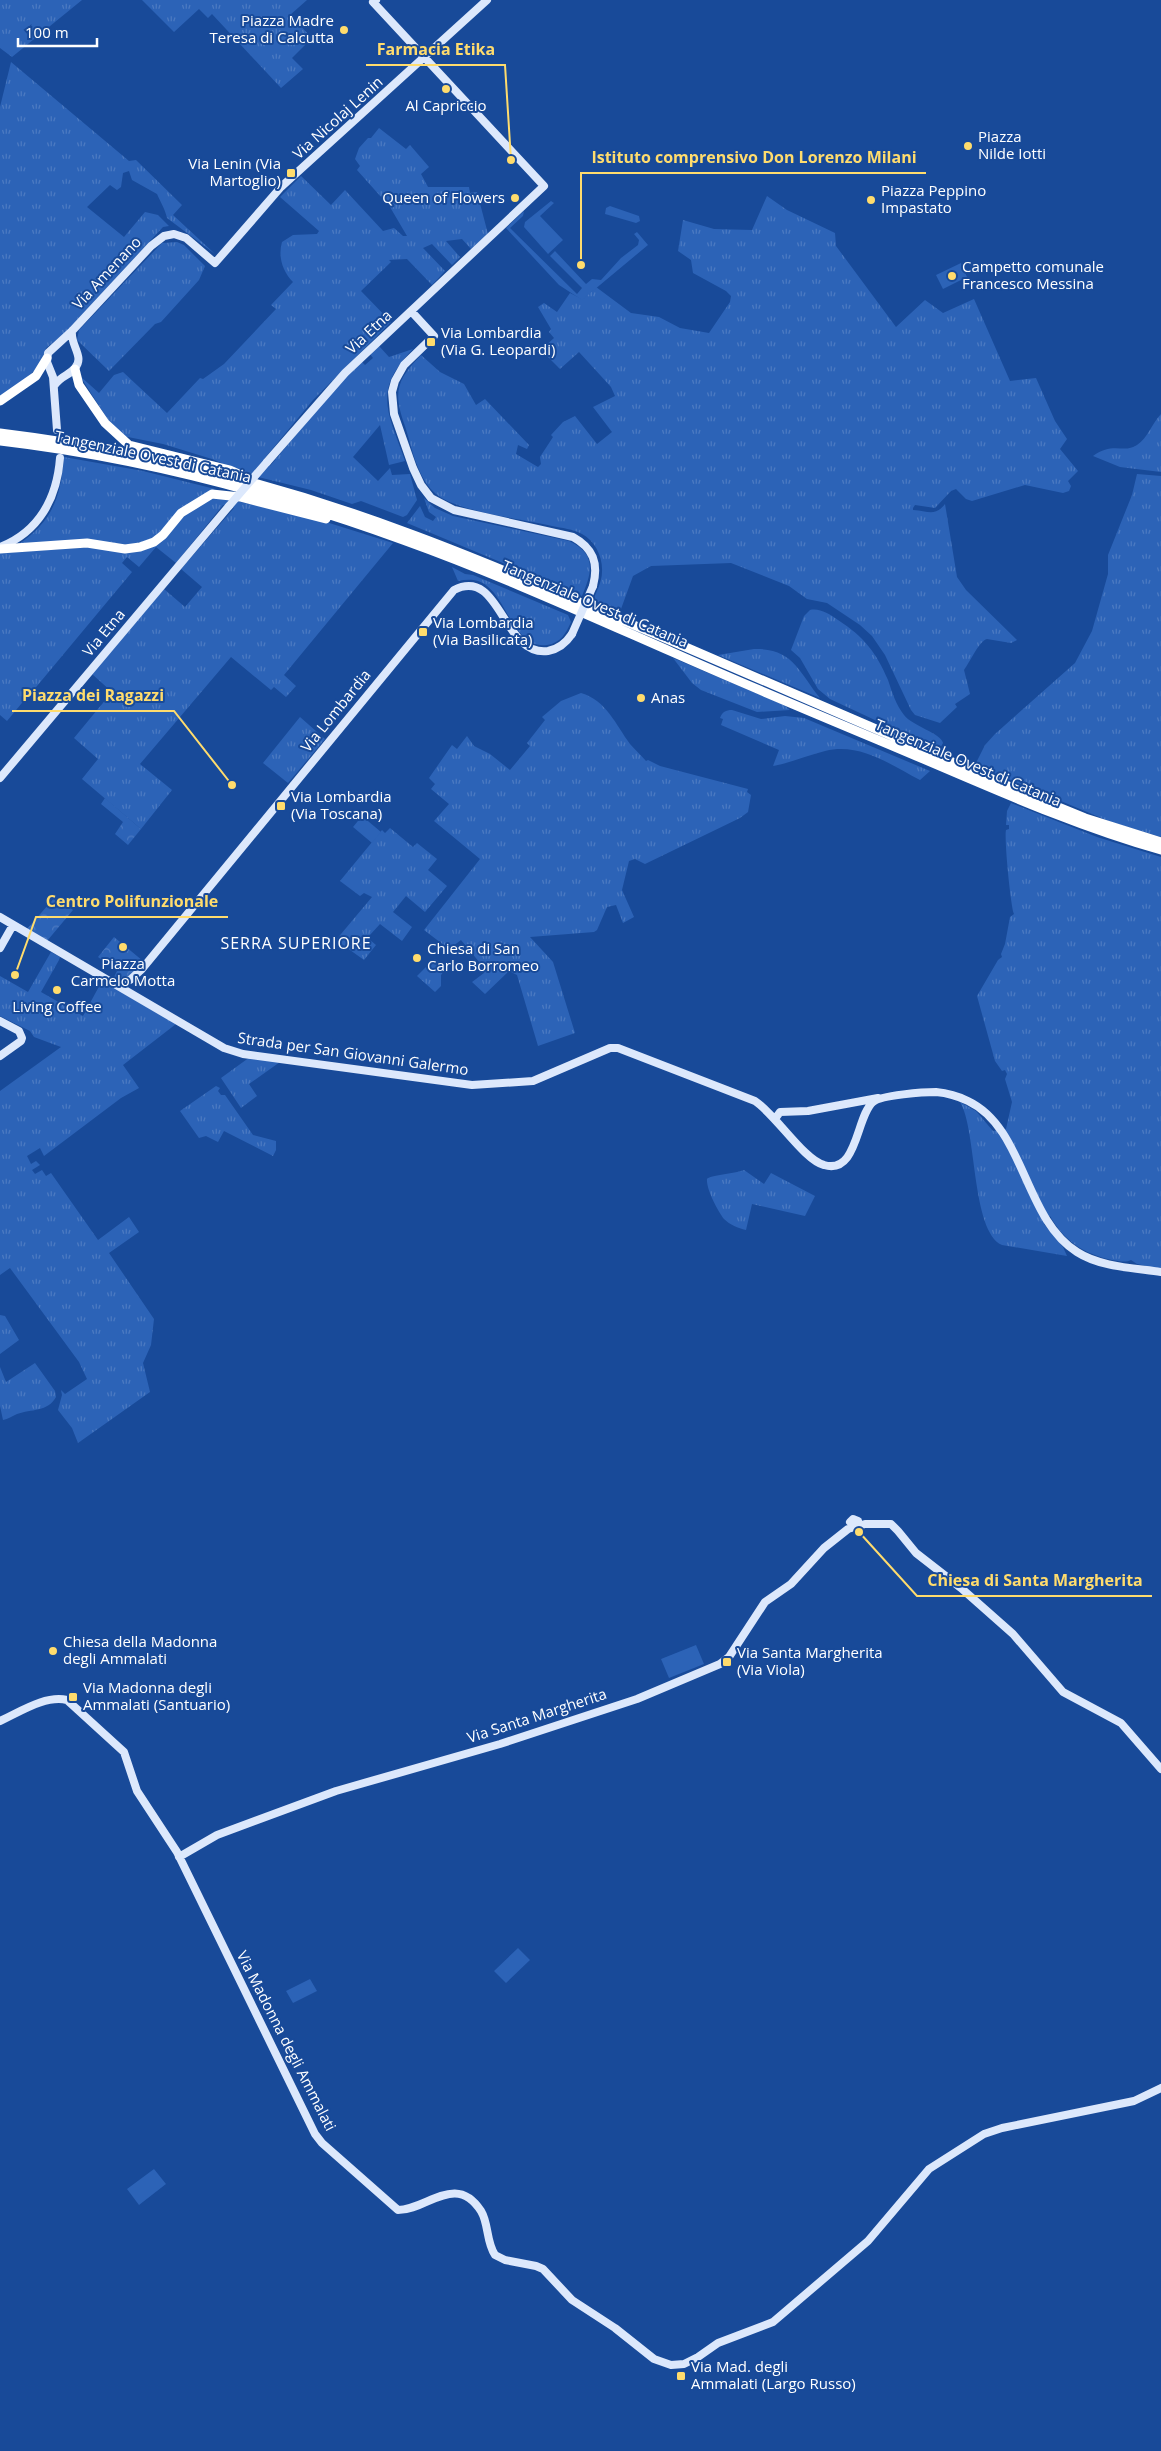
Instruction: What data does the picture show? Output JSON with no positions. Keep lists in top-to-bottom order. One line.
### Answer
{"streets":{"highway":["Tangenziale Ovest di Catania"],"street":["Via Nicolaj Lenin","Via Amenano","Via Etna","Via Lombardia","Strada per San Giovanni Galermo","Via Santa Margherita","Via Madonna degli Ammalati"]},"crossings":[["Via Nicolaj Lenin","Via Amenano"],["Via Nicolaj Lenin","Via Etna"],["Via Etna","Via Lombardia"],["Via Santa Margherita","Via Madonna degli Ammalati"]],"districts":["SERRA SUPERIORE"],"places":{"other":["Piazza Madre Teresa di Calcutta","Al Capriccio","Piazza Nilde Iotti","Farmacia Etika","Queen of Flowers","Piazza Peppino Impastato","Istituto comprensivo Don Lorenzo Milani","Campetto comunale Francesco Messina","Anas","Piazza dei Ragazzi","Piazza Carmelo Motta","Chiesa di San Carlo Borromeo","Centro Polifunzionale","Living Coffee","Chiesa di Santa Margherita","Chiesa della Madonna degli Ammalati"],"transit":["Via Lenin (Via Martoglio)","Via Lombardia (Via G. Leopardi)","Via Lombardia (Via Basilicata)","Via Lombardia (Via Toscana)","Via Santa Margherita (Via Viola)","Via Madonna degli Ammalati (Santuario)","Via Mad. degli Ammalati (Largo Russo)"]},"scale_bar":"100 m"}
